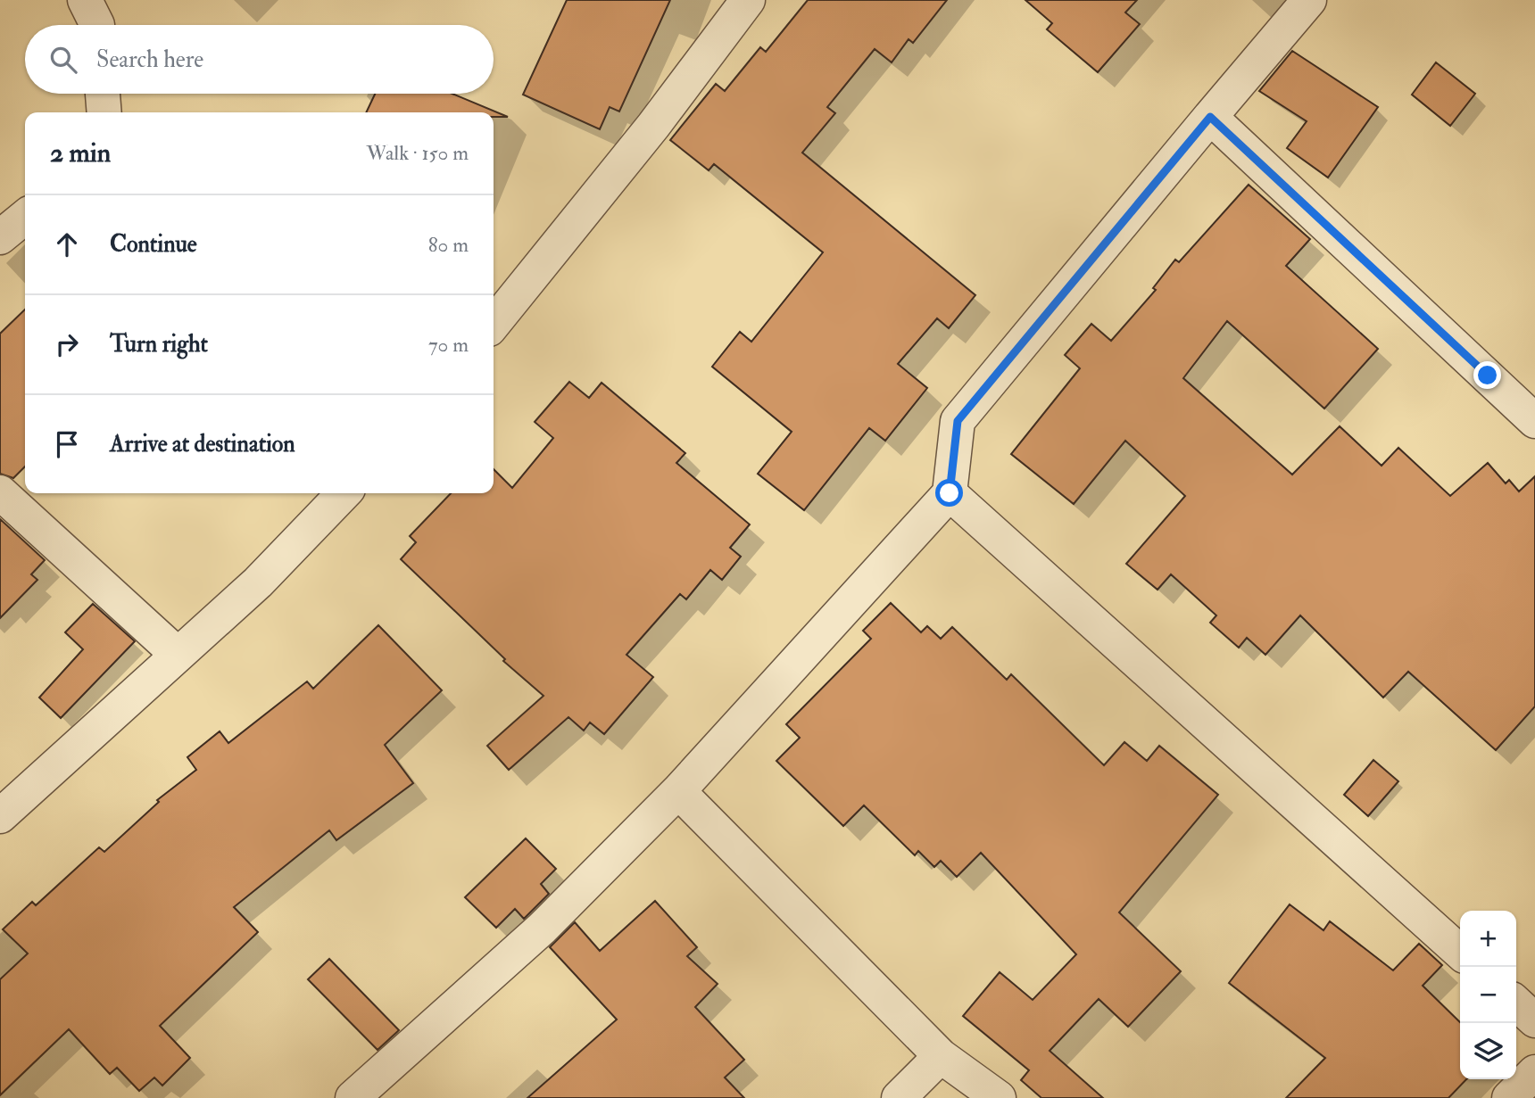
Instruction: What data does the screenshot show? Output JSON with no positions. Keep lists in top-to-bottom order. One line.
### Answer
{"page":{"search":"Search here","heading":["2 min","Walk · 150 m"],"list":[["Continue","80 m"],["Turn right","70 m"],"Arrive at destination"],"map_buttons":["+","−"]}}
